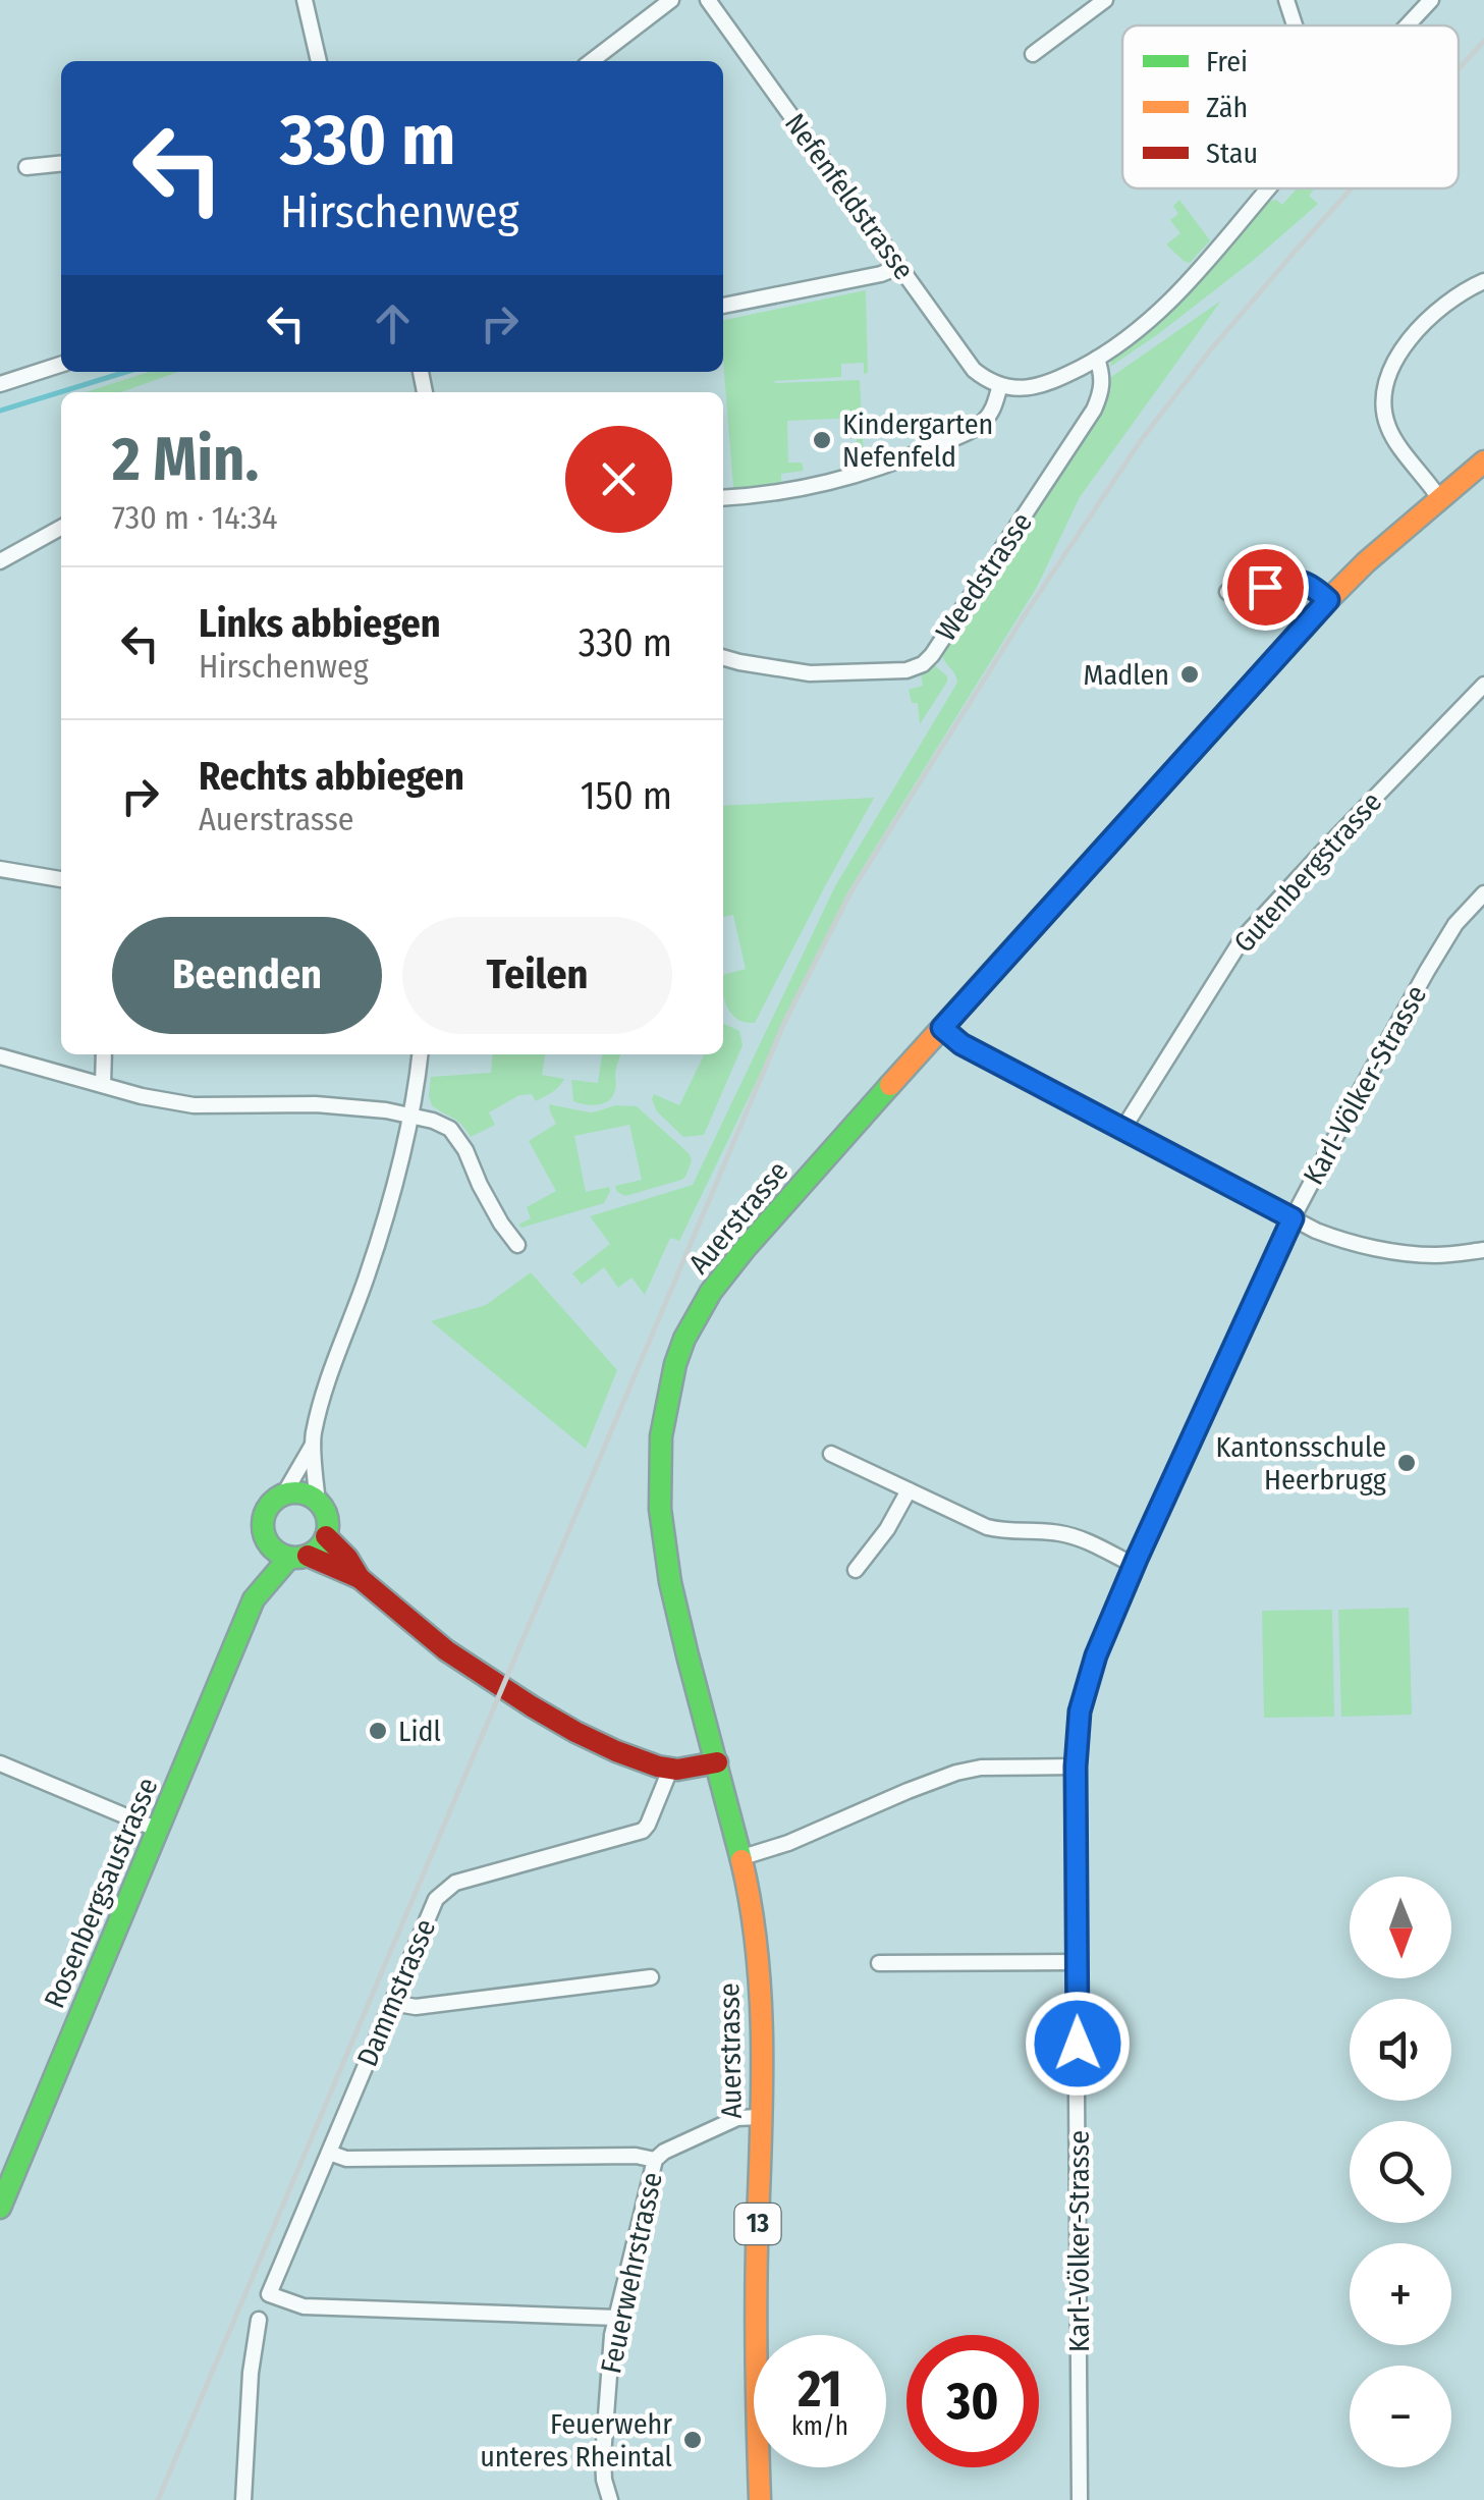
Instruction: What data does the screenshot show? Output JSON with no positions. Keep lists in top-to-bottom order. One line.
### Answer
{"streets":{"main road":["Auerstrasse","Rosenbergsaustrasse","13"],"street":["Nefenfeldstrasse","Weedstrasse","Gutenbergstrasse","Karl-Völker-Strasse","Dammstrasse","Feuerwehrstrasse"]},"crossings":[["Auerstrasse","Feuerwehrstrasse"],["Dammstrasse","Feuerwehrstrasse"]],"places":["Kindergarten Nefenfeld","Madlen","Kantonsschule Heerbrugg","Lidl","Feuerwehr unteres Rheintal"],"legend":["Frei","Zäh","Stau"],"north":"bottom","page":{"turn":["330 m","Hirschenweg"],"heading":["2 Min.","730 m · 14:34"],"list":[{"name":"Links abbiegen","note":"Hirschenweg","value":"330 m"},{"name":"Rechts abbiegen","note":"Auerstrasse","value":"150 m"}],"buttons":["Beenden","Teilen"],"map_buttons":["+","−"],"speed":"21 km/h","limit":"30"}}
